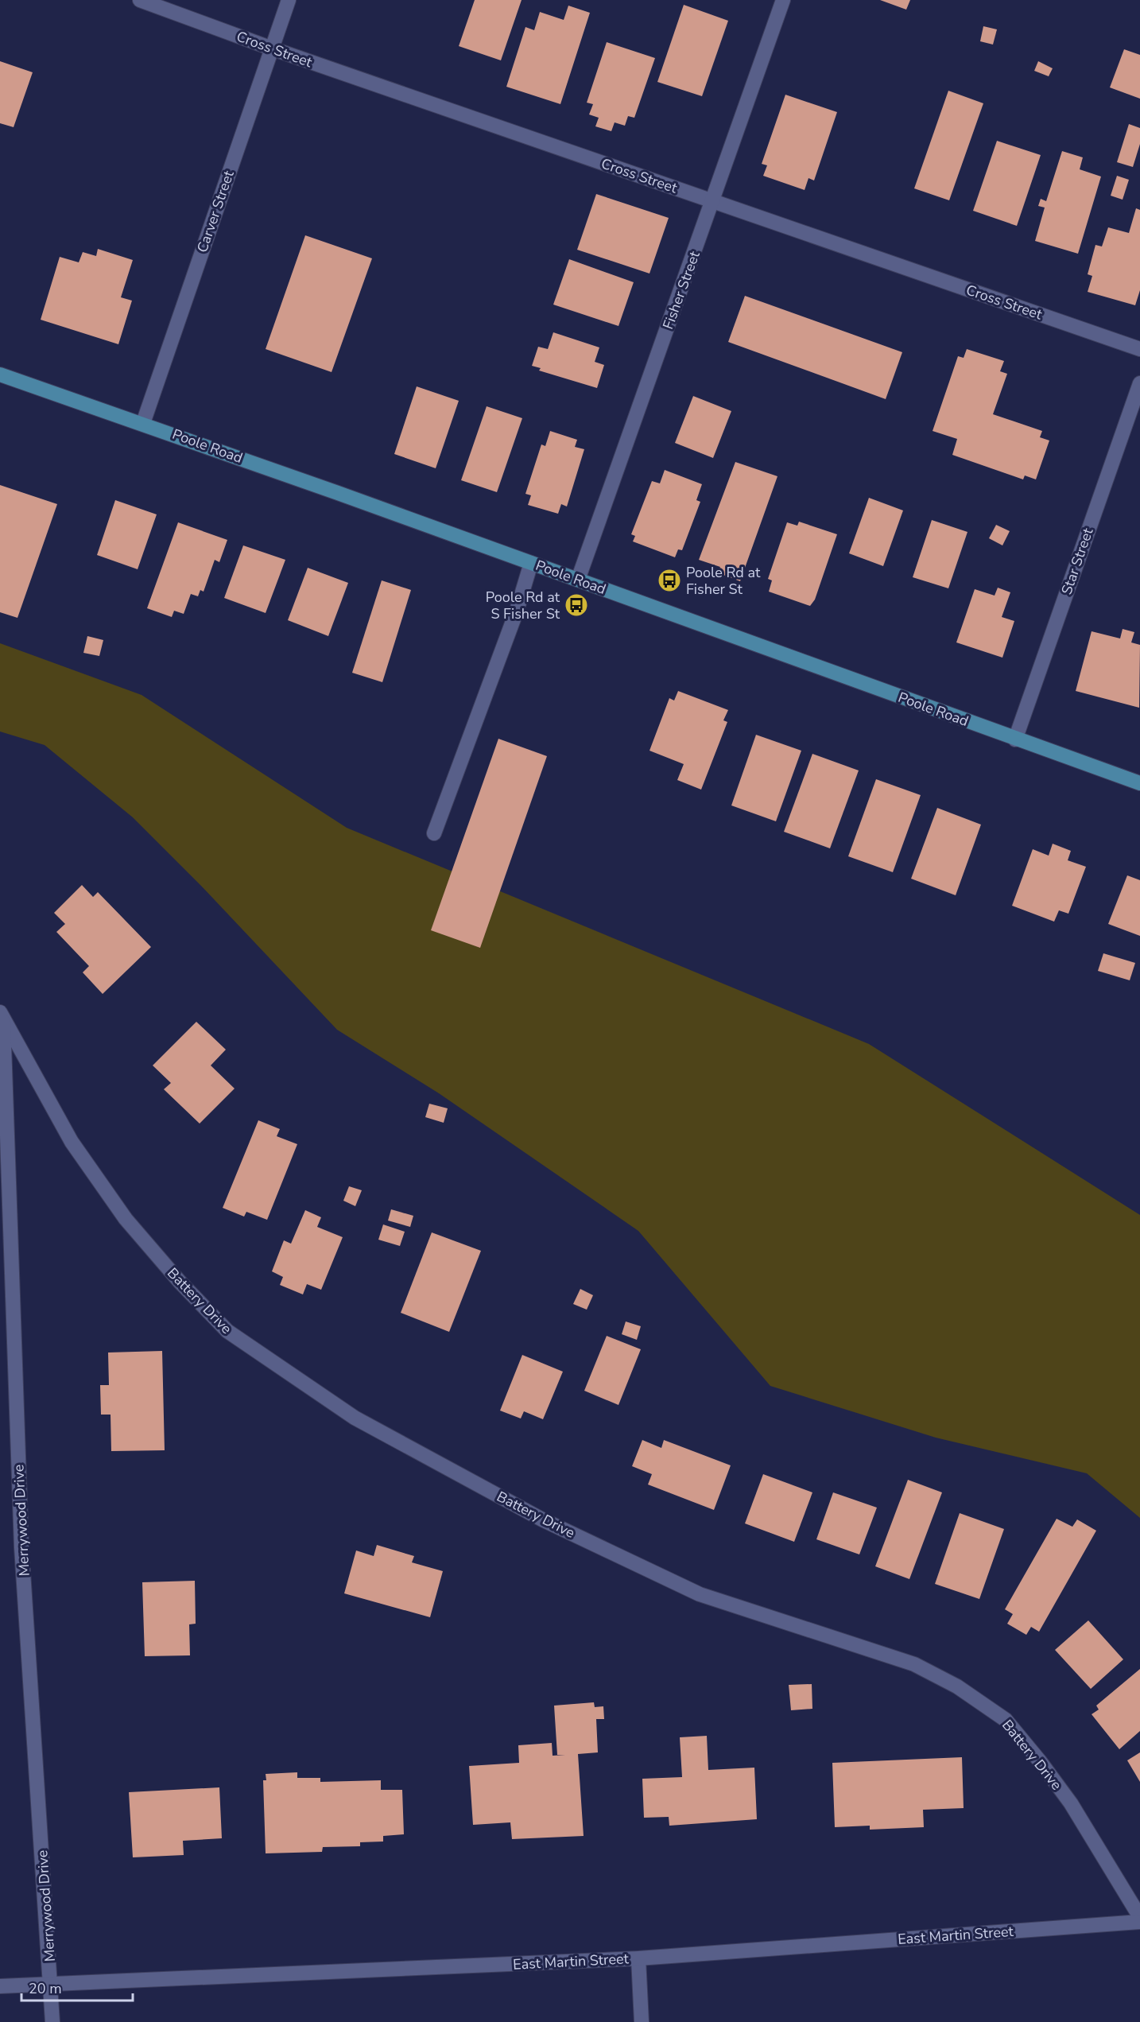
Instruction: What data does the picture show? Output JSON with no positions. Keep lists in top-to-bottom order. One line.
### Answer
{"streets":{"main road":["Poole Road"],"street":["Cross Street","Carver Street","Fisher Street","Star Street","Battery Drive","Merrywood Drive","East Martin Street"]},"crossings":[["Cross Street","Carver Street"],["Cross Street","Fisher Street"],["Carver Street","Poole Road"],["Fisher Street","Poole Road"],["Poole Road","Star Street"],["Battery Drive","Merrywood Drive"],["Merrywood Drive","East Martin Street"]],"places":{"bus stop":["Poole Rd at Fisher St","Poole Rd at S Fisher St"]},"scale_bar":"20 m"}
